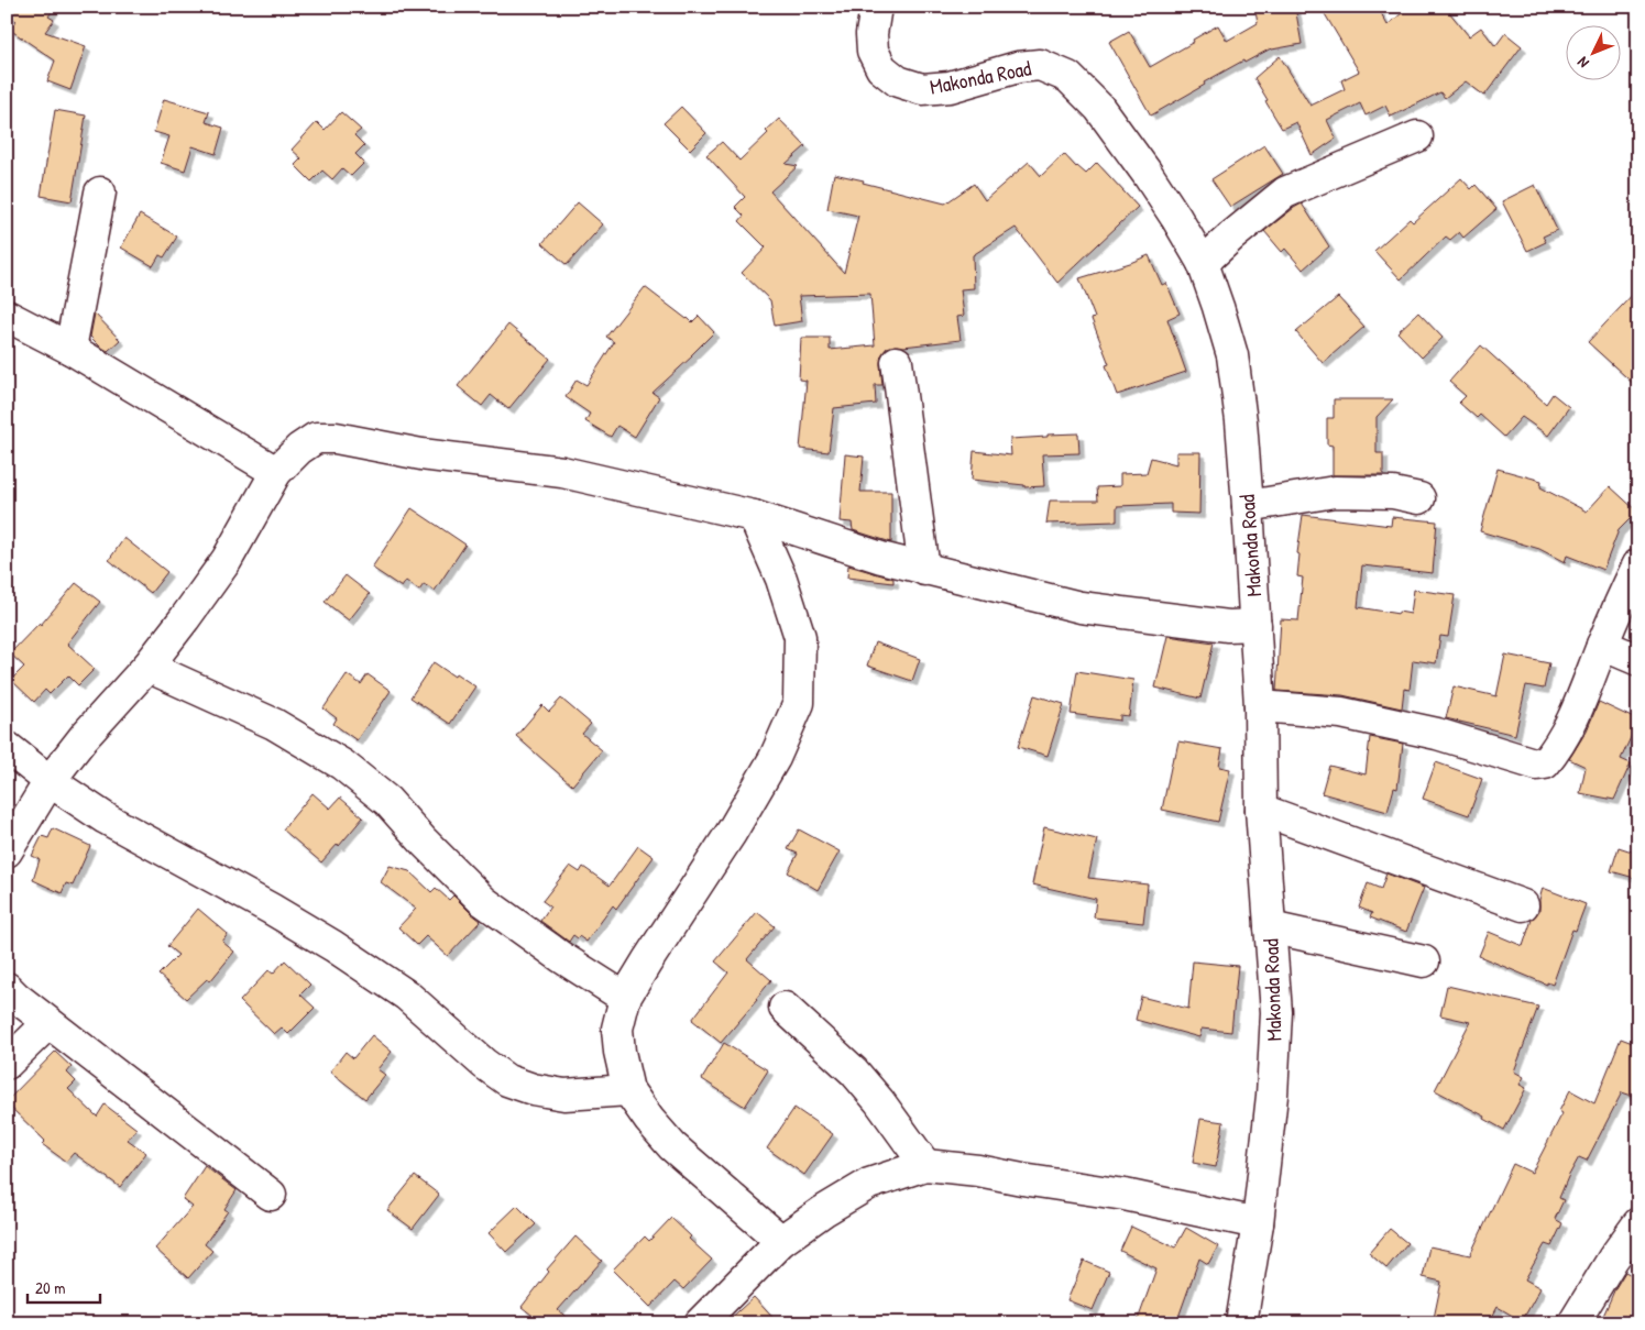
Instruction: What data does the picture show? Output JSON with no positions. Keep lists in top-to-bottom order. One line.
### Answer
{"streets":{"street":["Makonda Road"]},"scale_bar":"20 m","north":"bottom left"}
